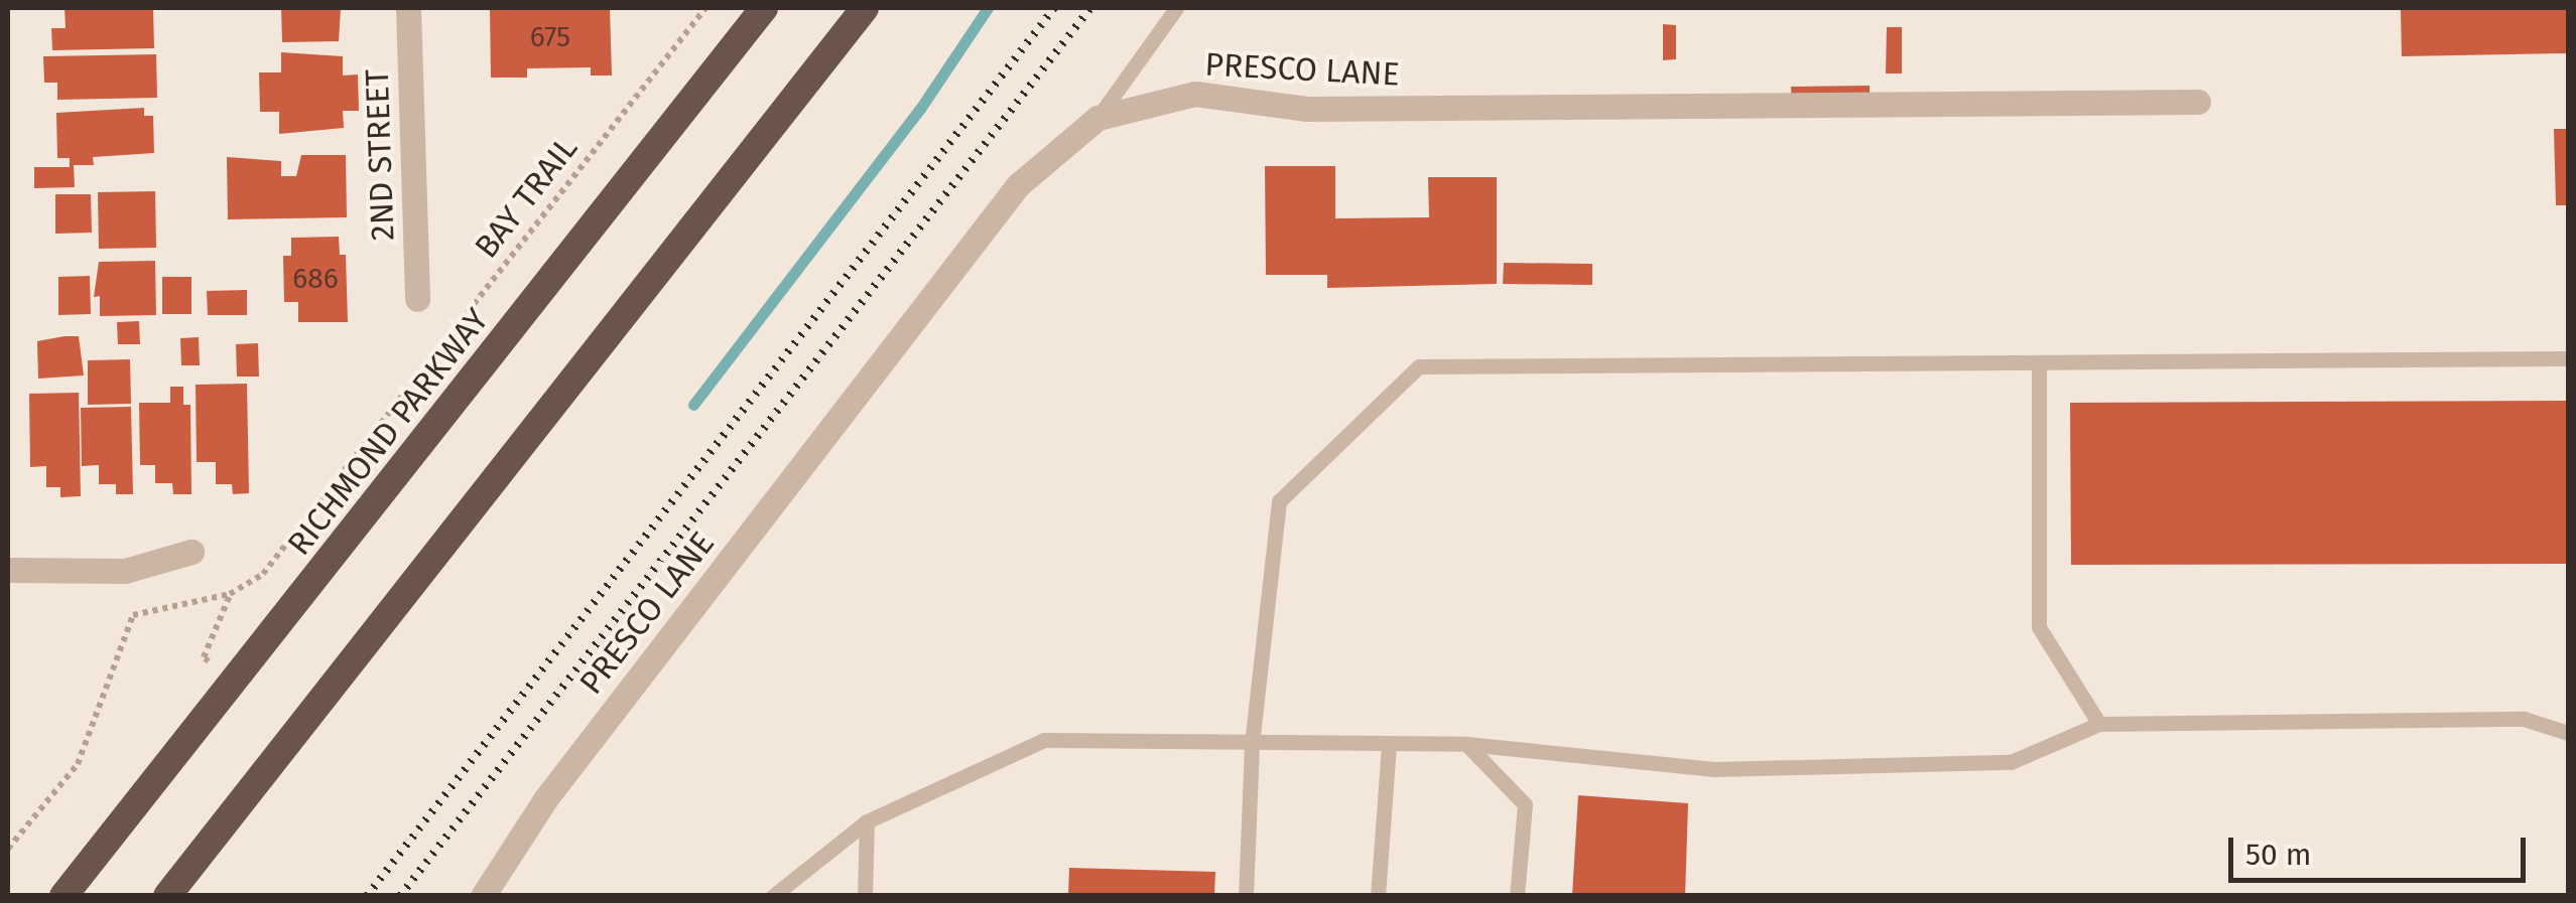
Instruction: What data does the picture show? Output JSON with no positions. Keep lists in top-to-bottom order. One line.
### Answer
{"streets":{"highway":["RICHMOND PARKWAY"],"street":["PRESCO LANE","2ND STREET"],"path":["BAY TRAIL"]},"house_numbers":["675","686"],"scale_bar":"50 m"}
